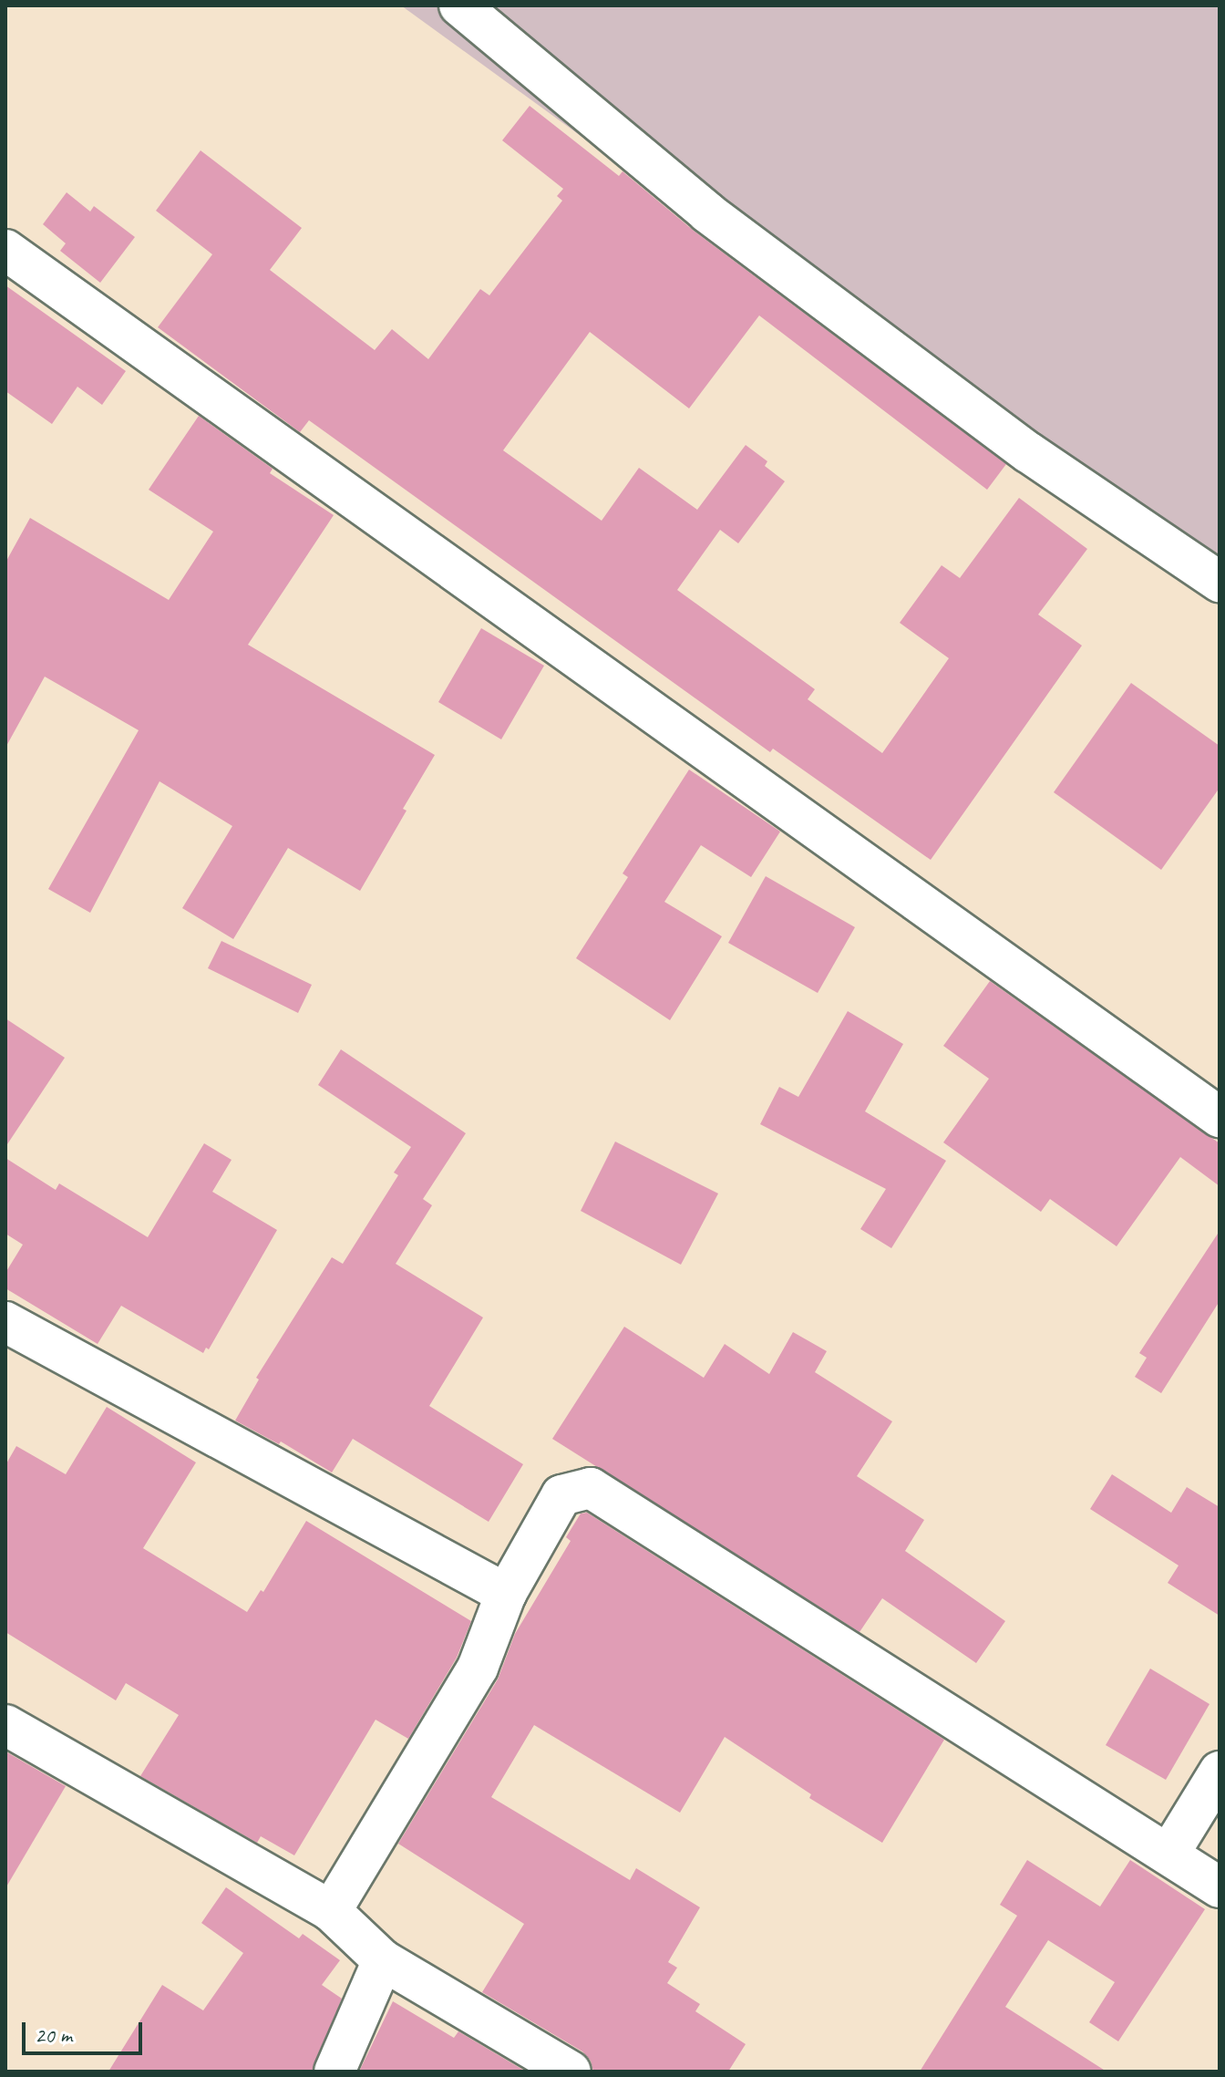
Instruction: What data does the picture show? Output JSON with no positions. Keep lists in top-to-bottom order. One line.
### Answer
{"scale_bar":"20 m"}
